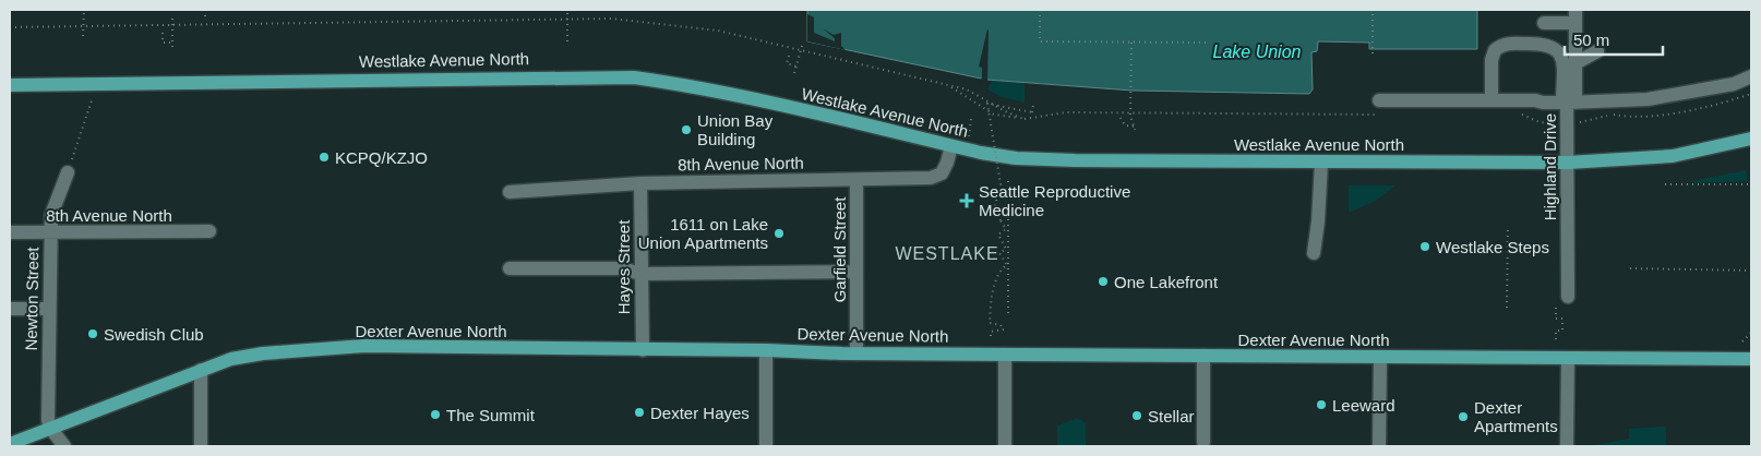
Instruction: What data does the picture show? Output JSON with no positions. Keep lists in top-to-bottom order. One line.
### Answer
{"streets":{"main road":["Westlake Avenue North","Dexter Avenue North"],"street":["8th Avenue North","Highland Drive","Garfield Street","Hayes Street","Newton Street"]},"crossings":[["Westlake Avenue North","8th Avenue North"],["Westlake Avenue North","Highland Drive"],["8th Avenue North","Garfield Street"],["8th Avenue North","Hayes Street"],["8th Avenue North","Newton Street"],["Garfield Street","Dexter Avenue North"],["Hayes Street","Dexter Avenue North"],["Newton Street","Dexter Avenue North"]],"districts":["WESTLAKE"],"water":["Lake Union"],"places":{"other":["Union Bay Building","KCPQ/KZJO","1611 on Lake Union Apartments","Westlake Steps","One Lakefront","Swedish Club","Leeward","Dexter Hayes","The Summit","Stellar","Dexter Apartments"],"health":["Seattle Reproductive Medicine"]},"scale_bar":"50 m"}
